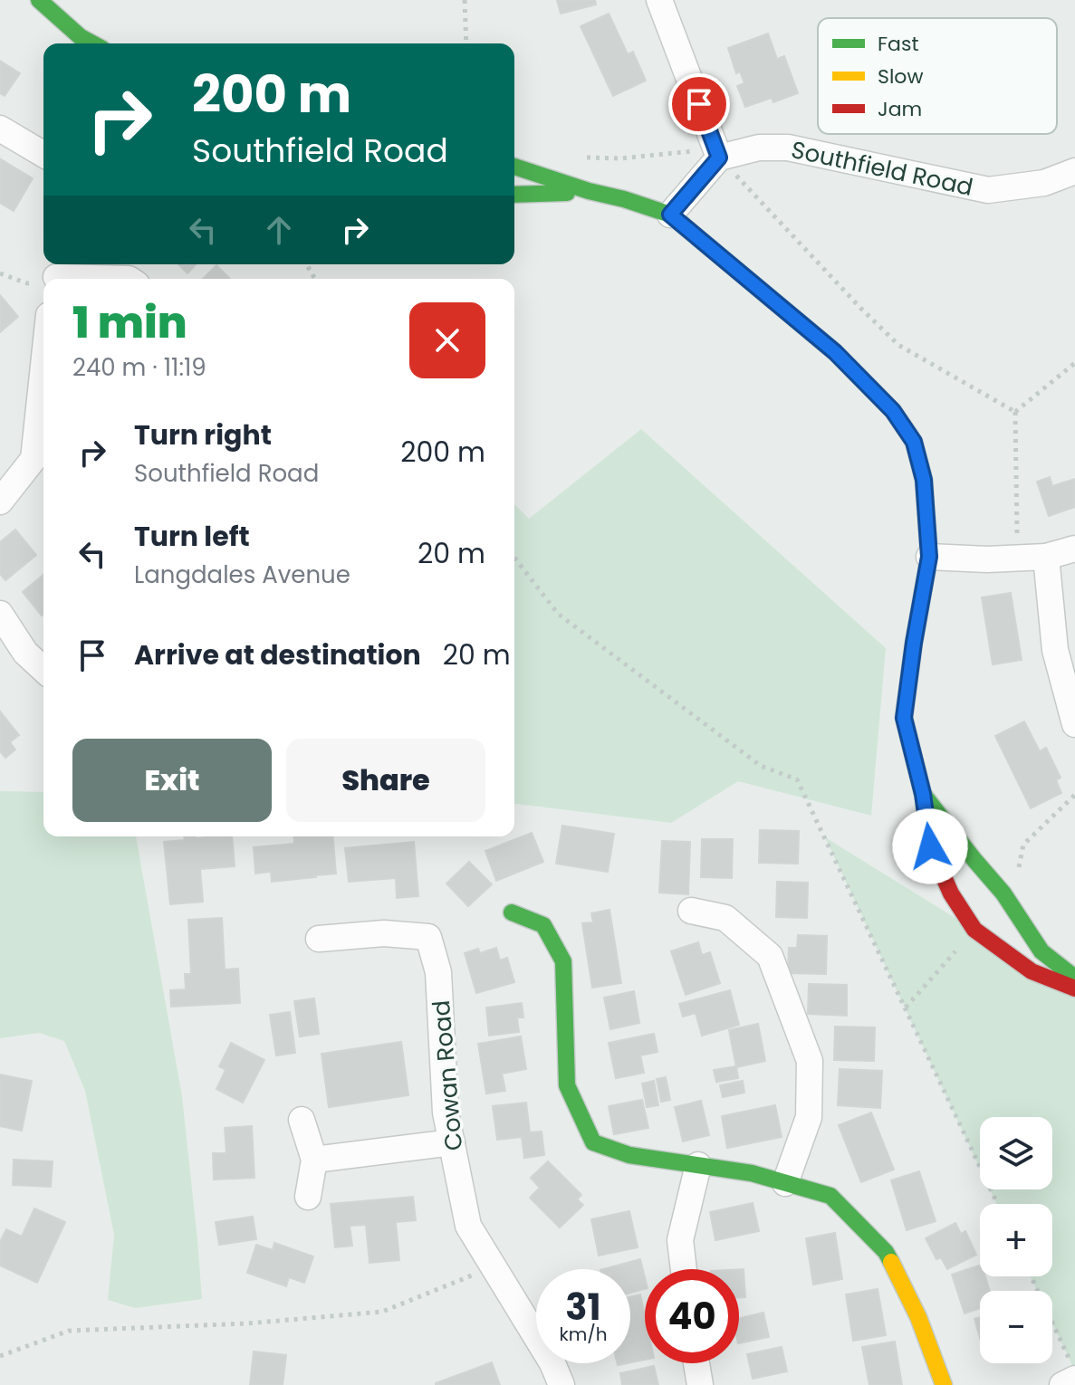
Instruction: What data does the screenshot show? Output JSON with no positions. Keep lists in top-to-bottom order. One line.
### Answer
{"streets":{"street":["Southfield Road","Cowan Road"]},"legend":["Fast","Slow","Jam"],"page":{"turn":["200 m","Southfield Road"],"heading":["1 min","240 m · 11:19"],"list":[{"name":"Turn right","note":"Southfield Road","value":"200 m"},{"name":"Turn left","note":"Langdales Avenue","value":"20 m"},{"name":"Arrive at destination","value":"20 m"}],"buttons":["Exit","Share"],"map_buttons":["+","−"],"speed":"31 km/h","limit":"40"}}
